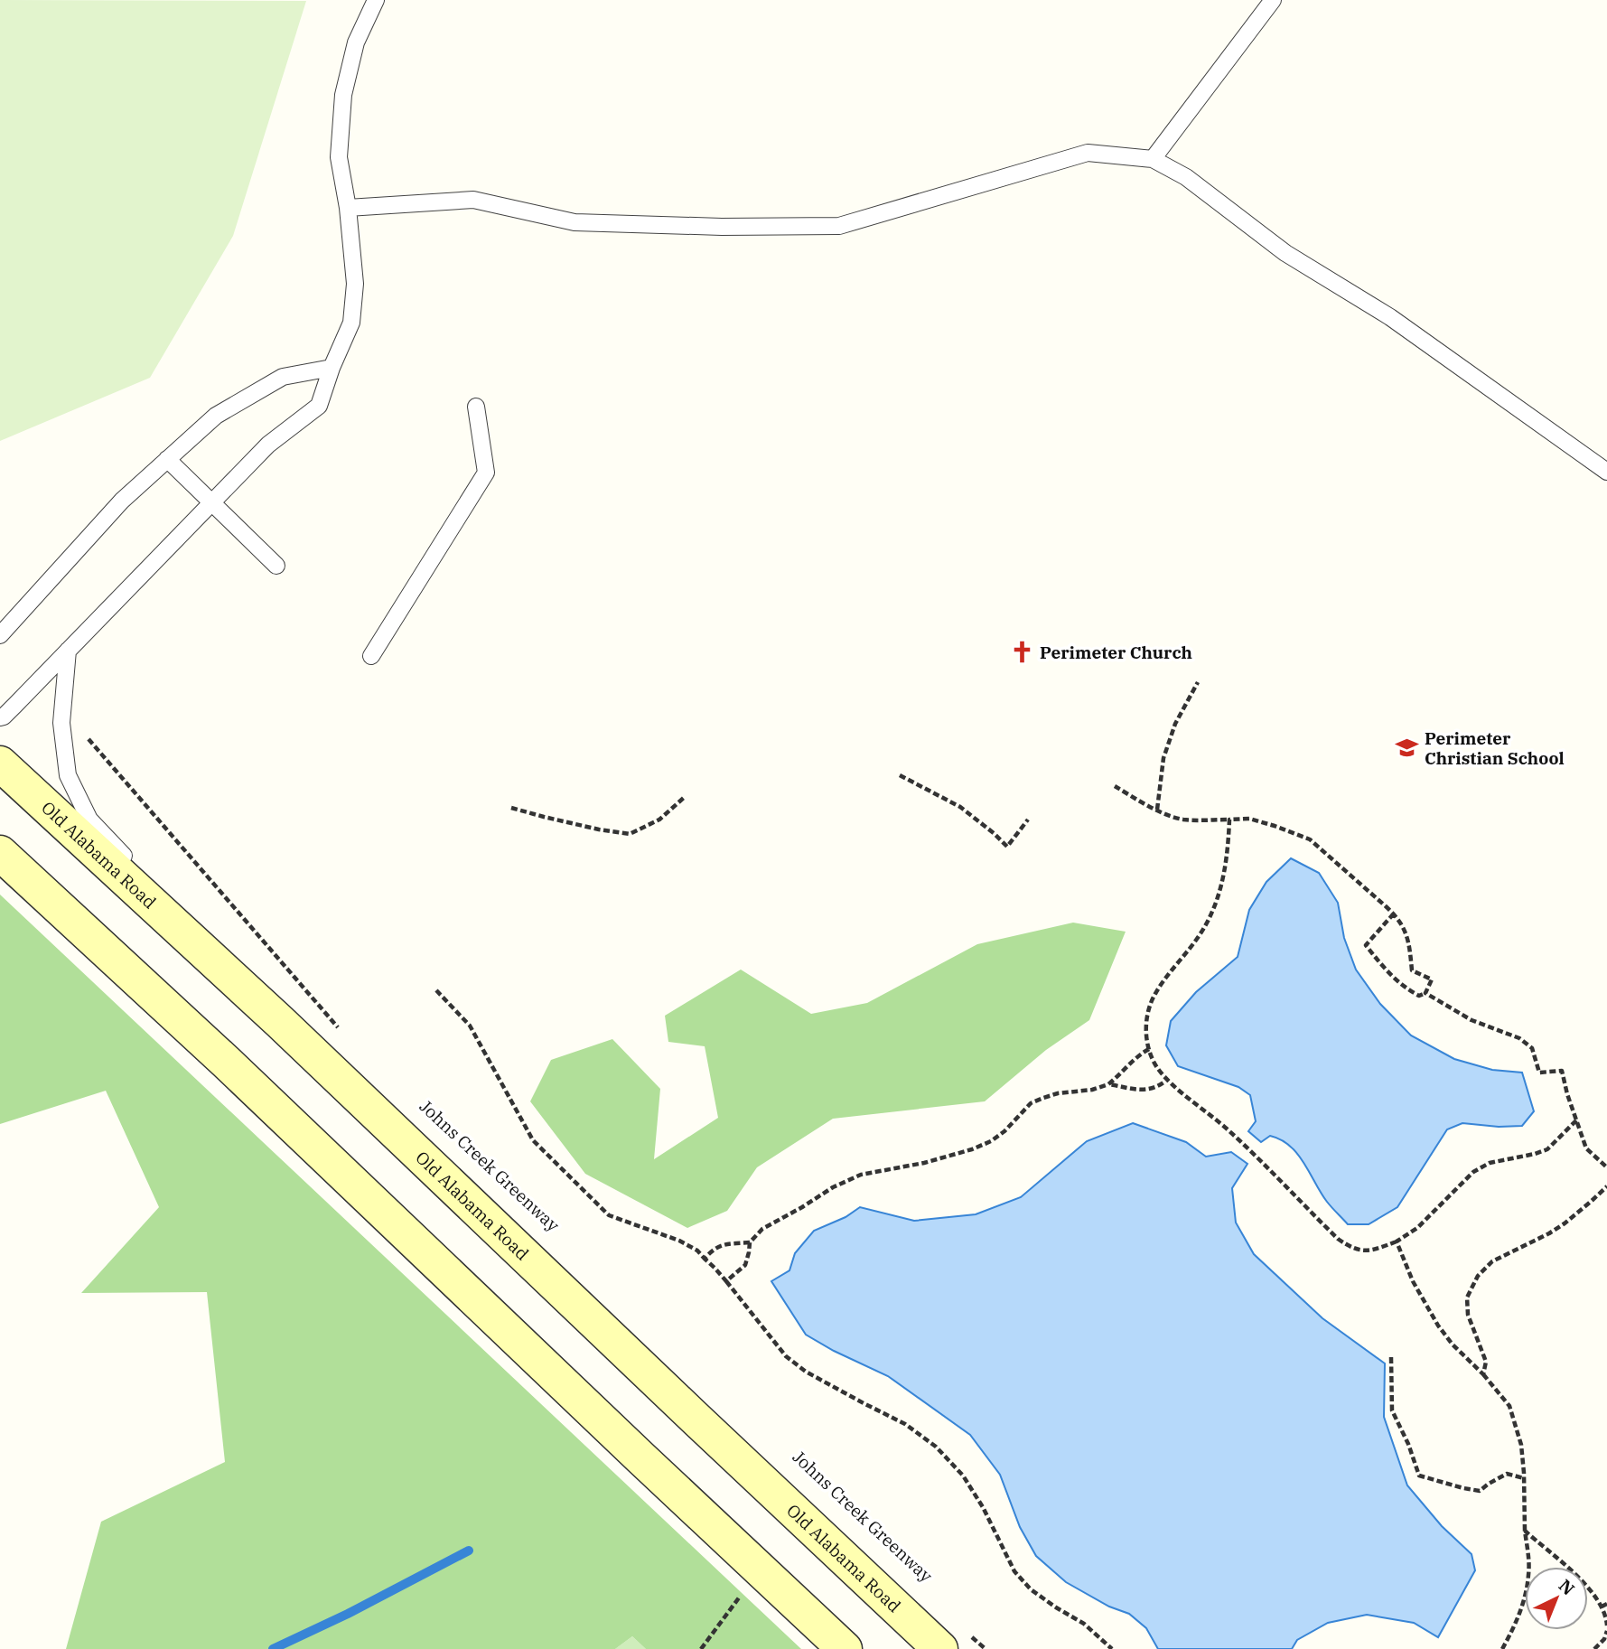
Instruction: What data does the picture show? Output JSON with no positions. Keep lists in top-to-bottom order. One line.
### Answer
{"streets":{"main road":["Old Alabama Road"]},"places":{"church":["Perimeter Church"],"school or university":["Perimeter Christian School"]},"north":"top right"}
